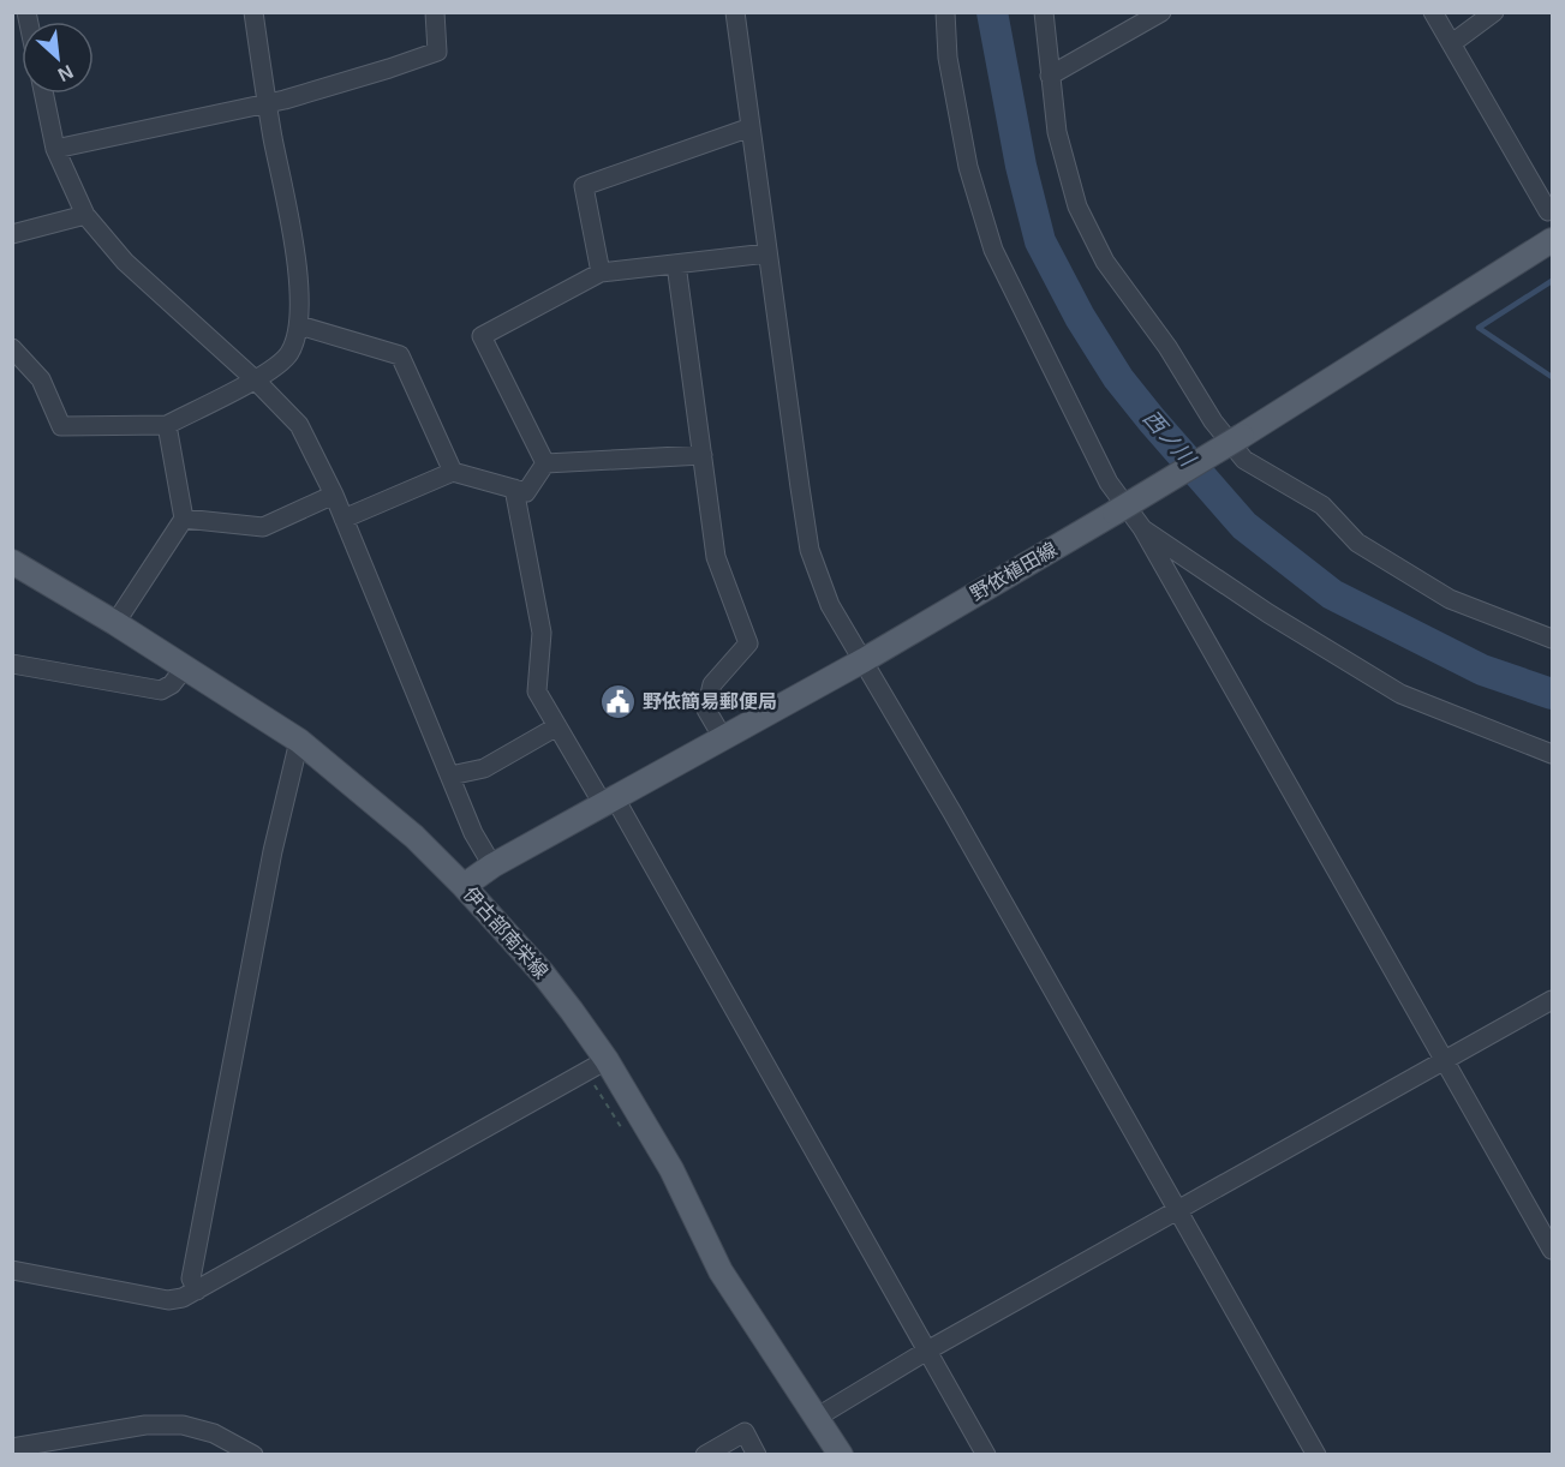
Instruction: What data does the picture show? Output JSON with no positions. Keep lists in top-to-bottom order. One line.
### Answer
{"streets":{"main road":["野依植田線","伊古部南栄線"]},"crossings":[["野依植田線","伊古部南栄線"]],"water":["西ノ川"],"places":{"public building":["野依簡易郵便局"]},"north":"bottom right"}
